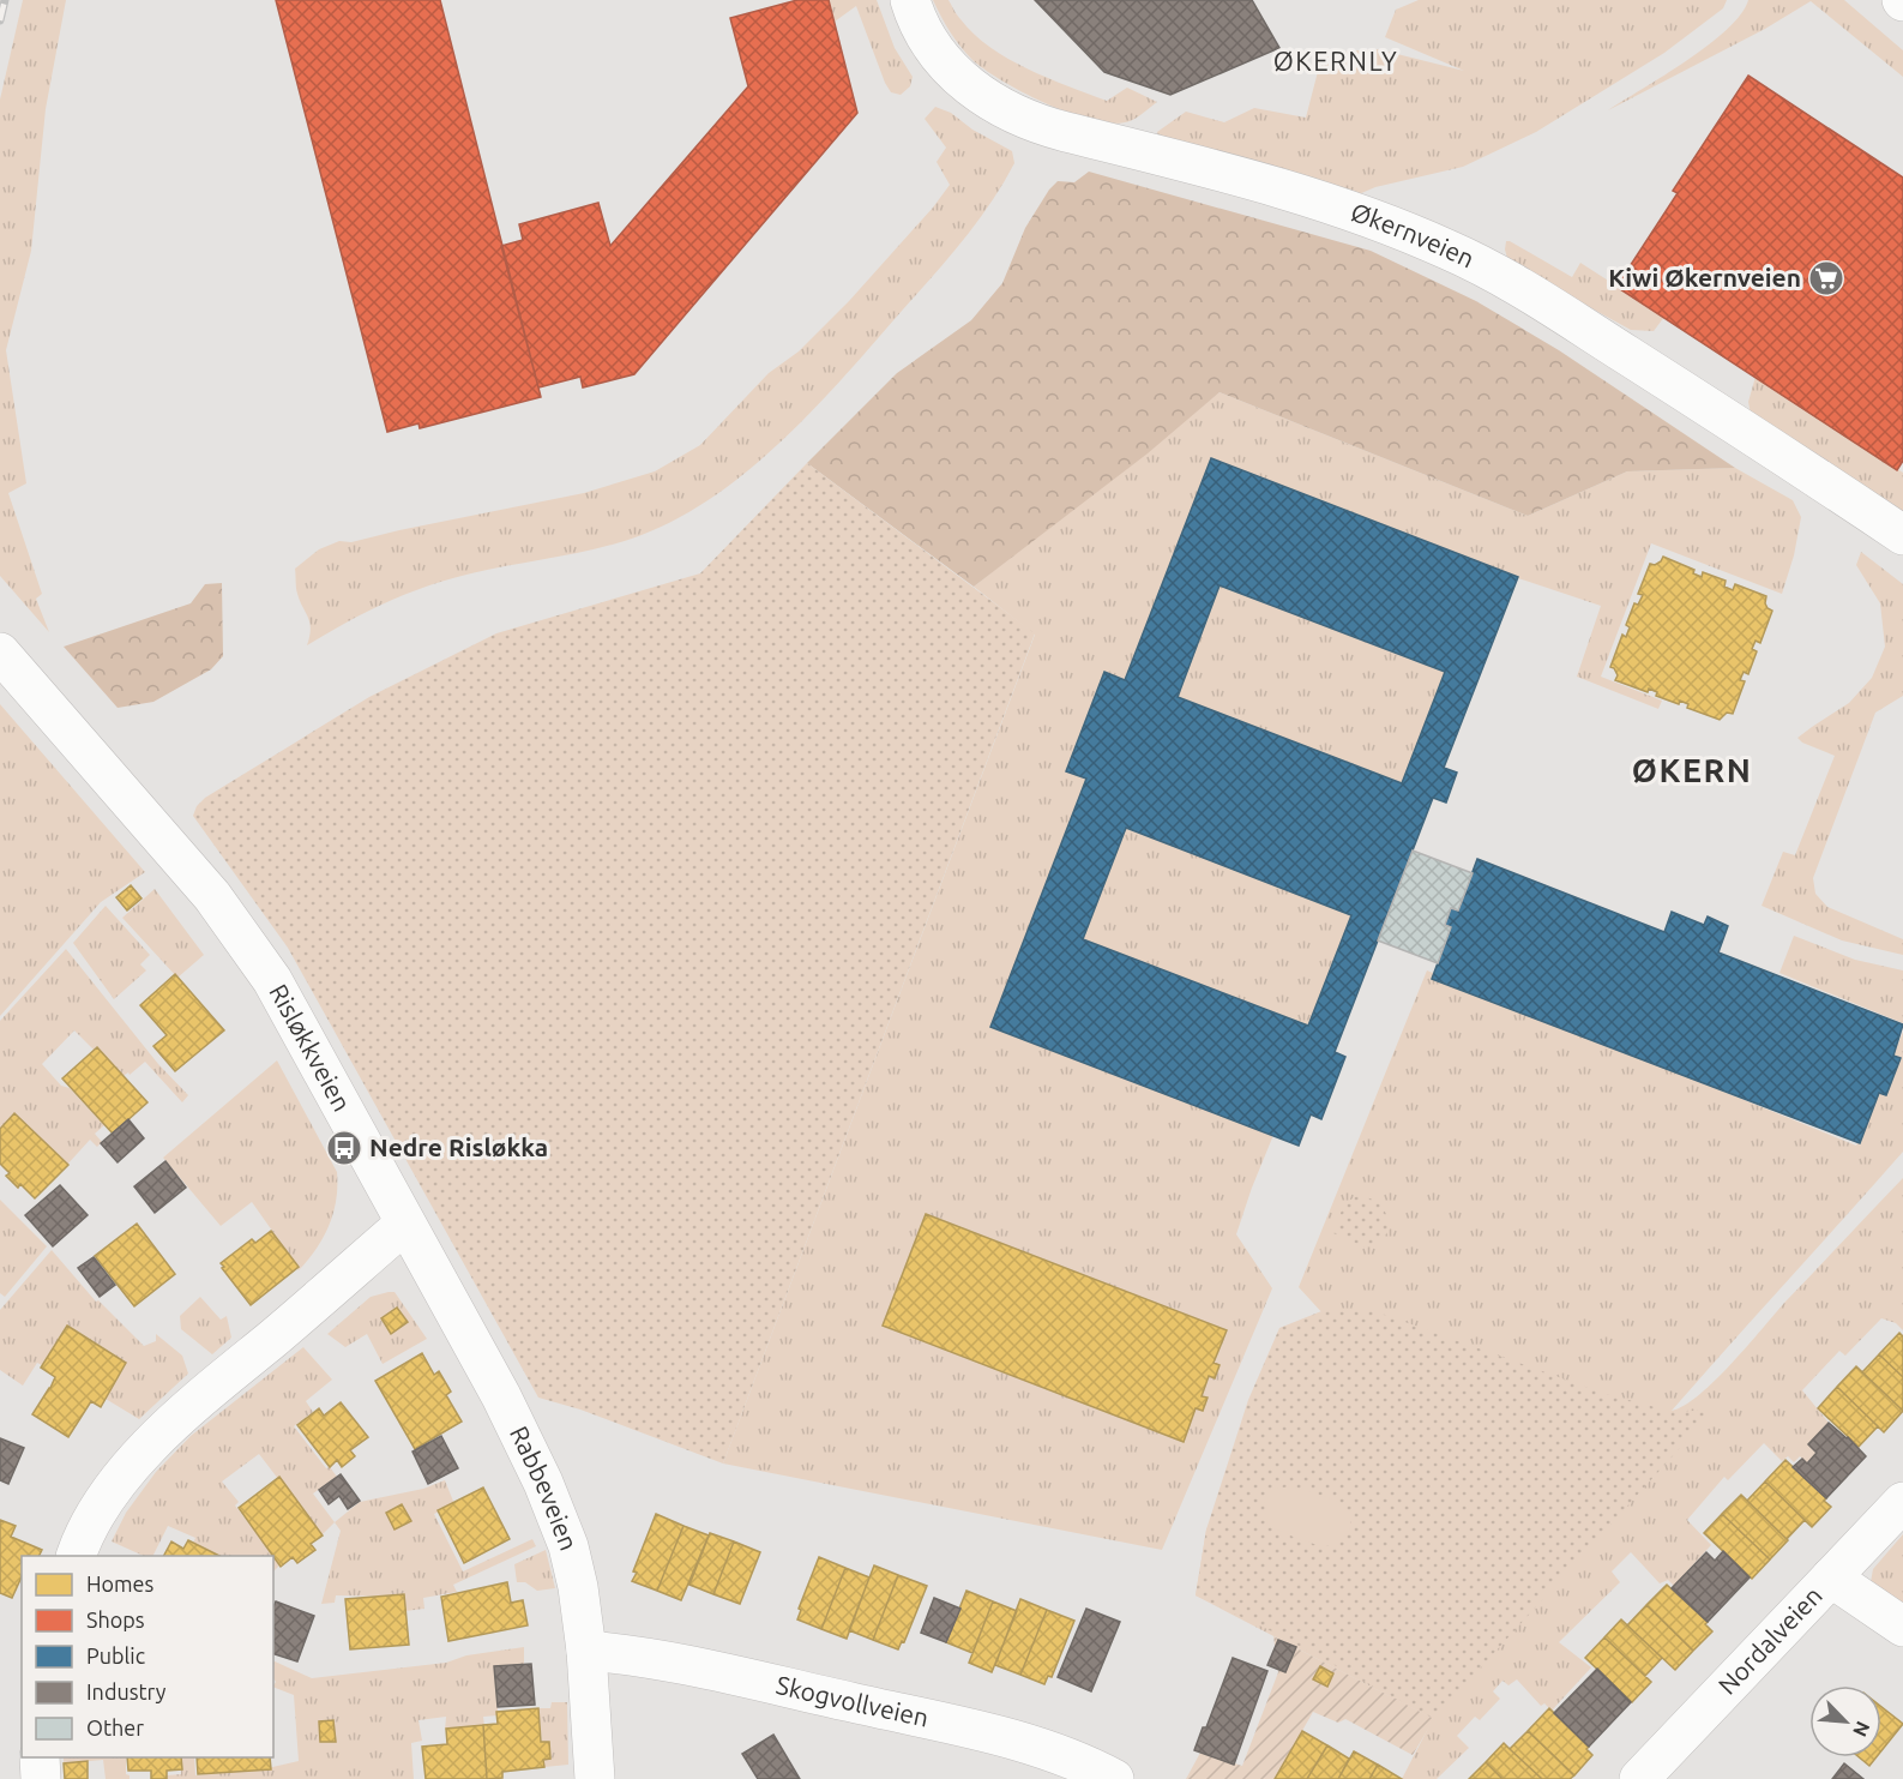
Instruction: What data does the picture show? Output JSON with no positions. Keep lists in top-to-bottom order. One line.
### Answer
{"streets":{"street":["Økernveien","Risløkkveien","Rabbeveien","Nordalveien","Skogvollveien"]},"crossings":[["Risløkkveien","Rabbeveien"],["Rabbeveien","Skogvollveien"]],"districts":["ØKERNLY","ØKERN"],"places":{"supermarket":["Kiwi Økernveien"],"bus stop":["Nedre Risløkka"]},"legend":["Homes","Shops","Public","Industry","Other"],"north":"bottom right"}
